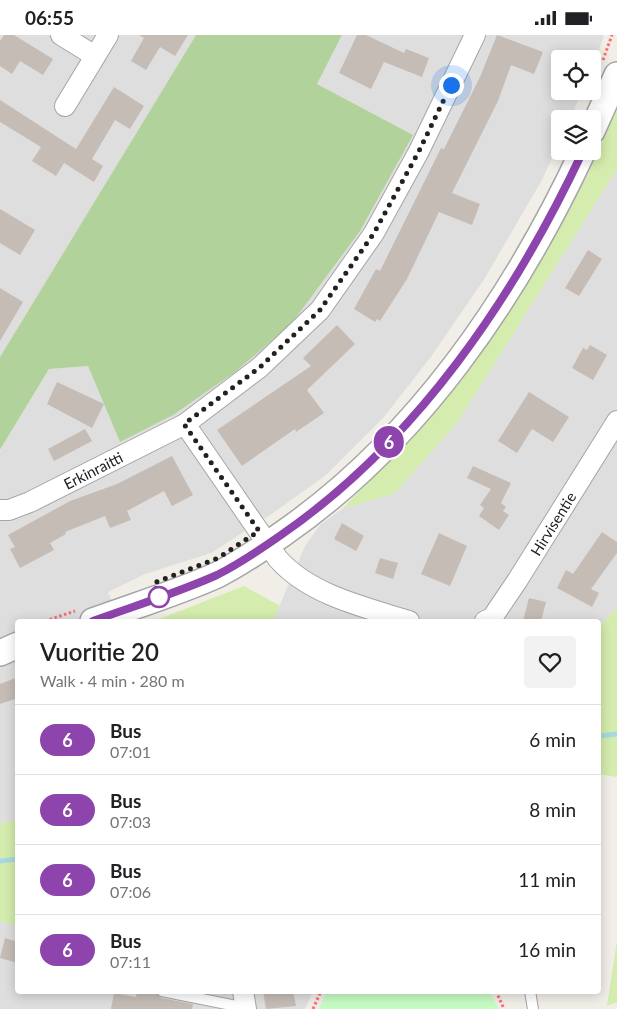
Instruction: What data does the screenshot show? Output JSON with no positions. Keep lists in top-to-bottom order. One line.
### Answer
{"streets":{"street":["Erkinraitti","Hirvisentie"]},"lines":["bus line 6"],"page":{"status":"06:55","on_map":"6","heading":["Vuoritie 20","Walk · 4 min · 280 m"],"list":[{"mark":"6","name":"Bus","note":"07:01","value":"6 min"},{"mark":"6","name":"Bus","note":"07:03","value":"8 min"},{"mark":"6","name":"Bus","note":"07:06","value":"11 min"},{"mark":"6","name":"Bus","note":"07:11","value":"16 min"}]}}
